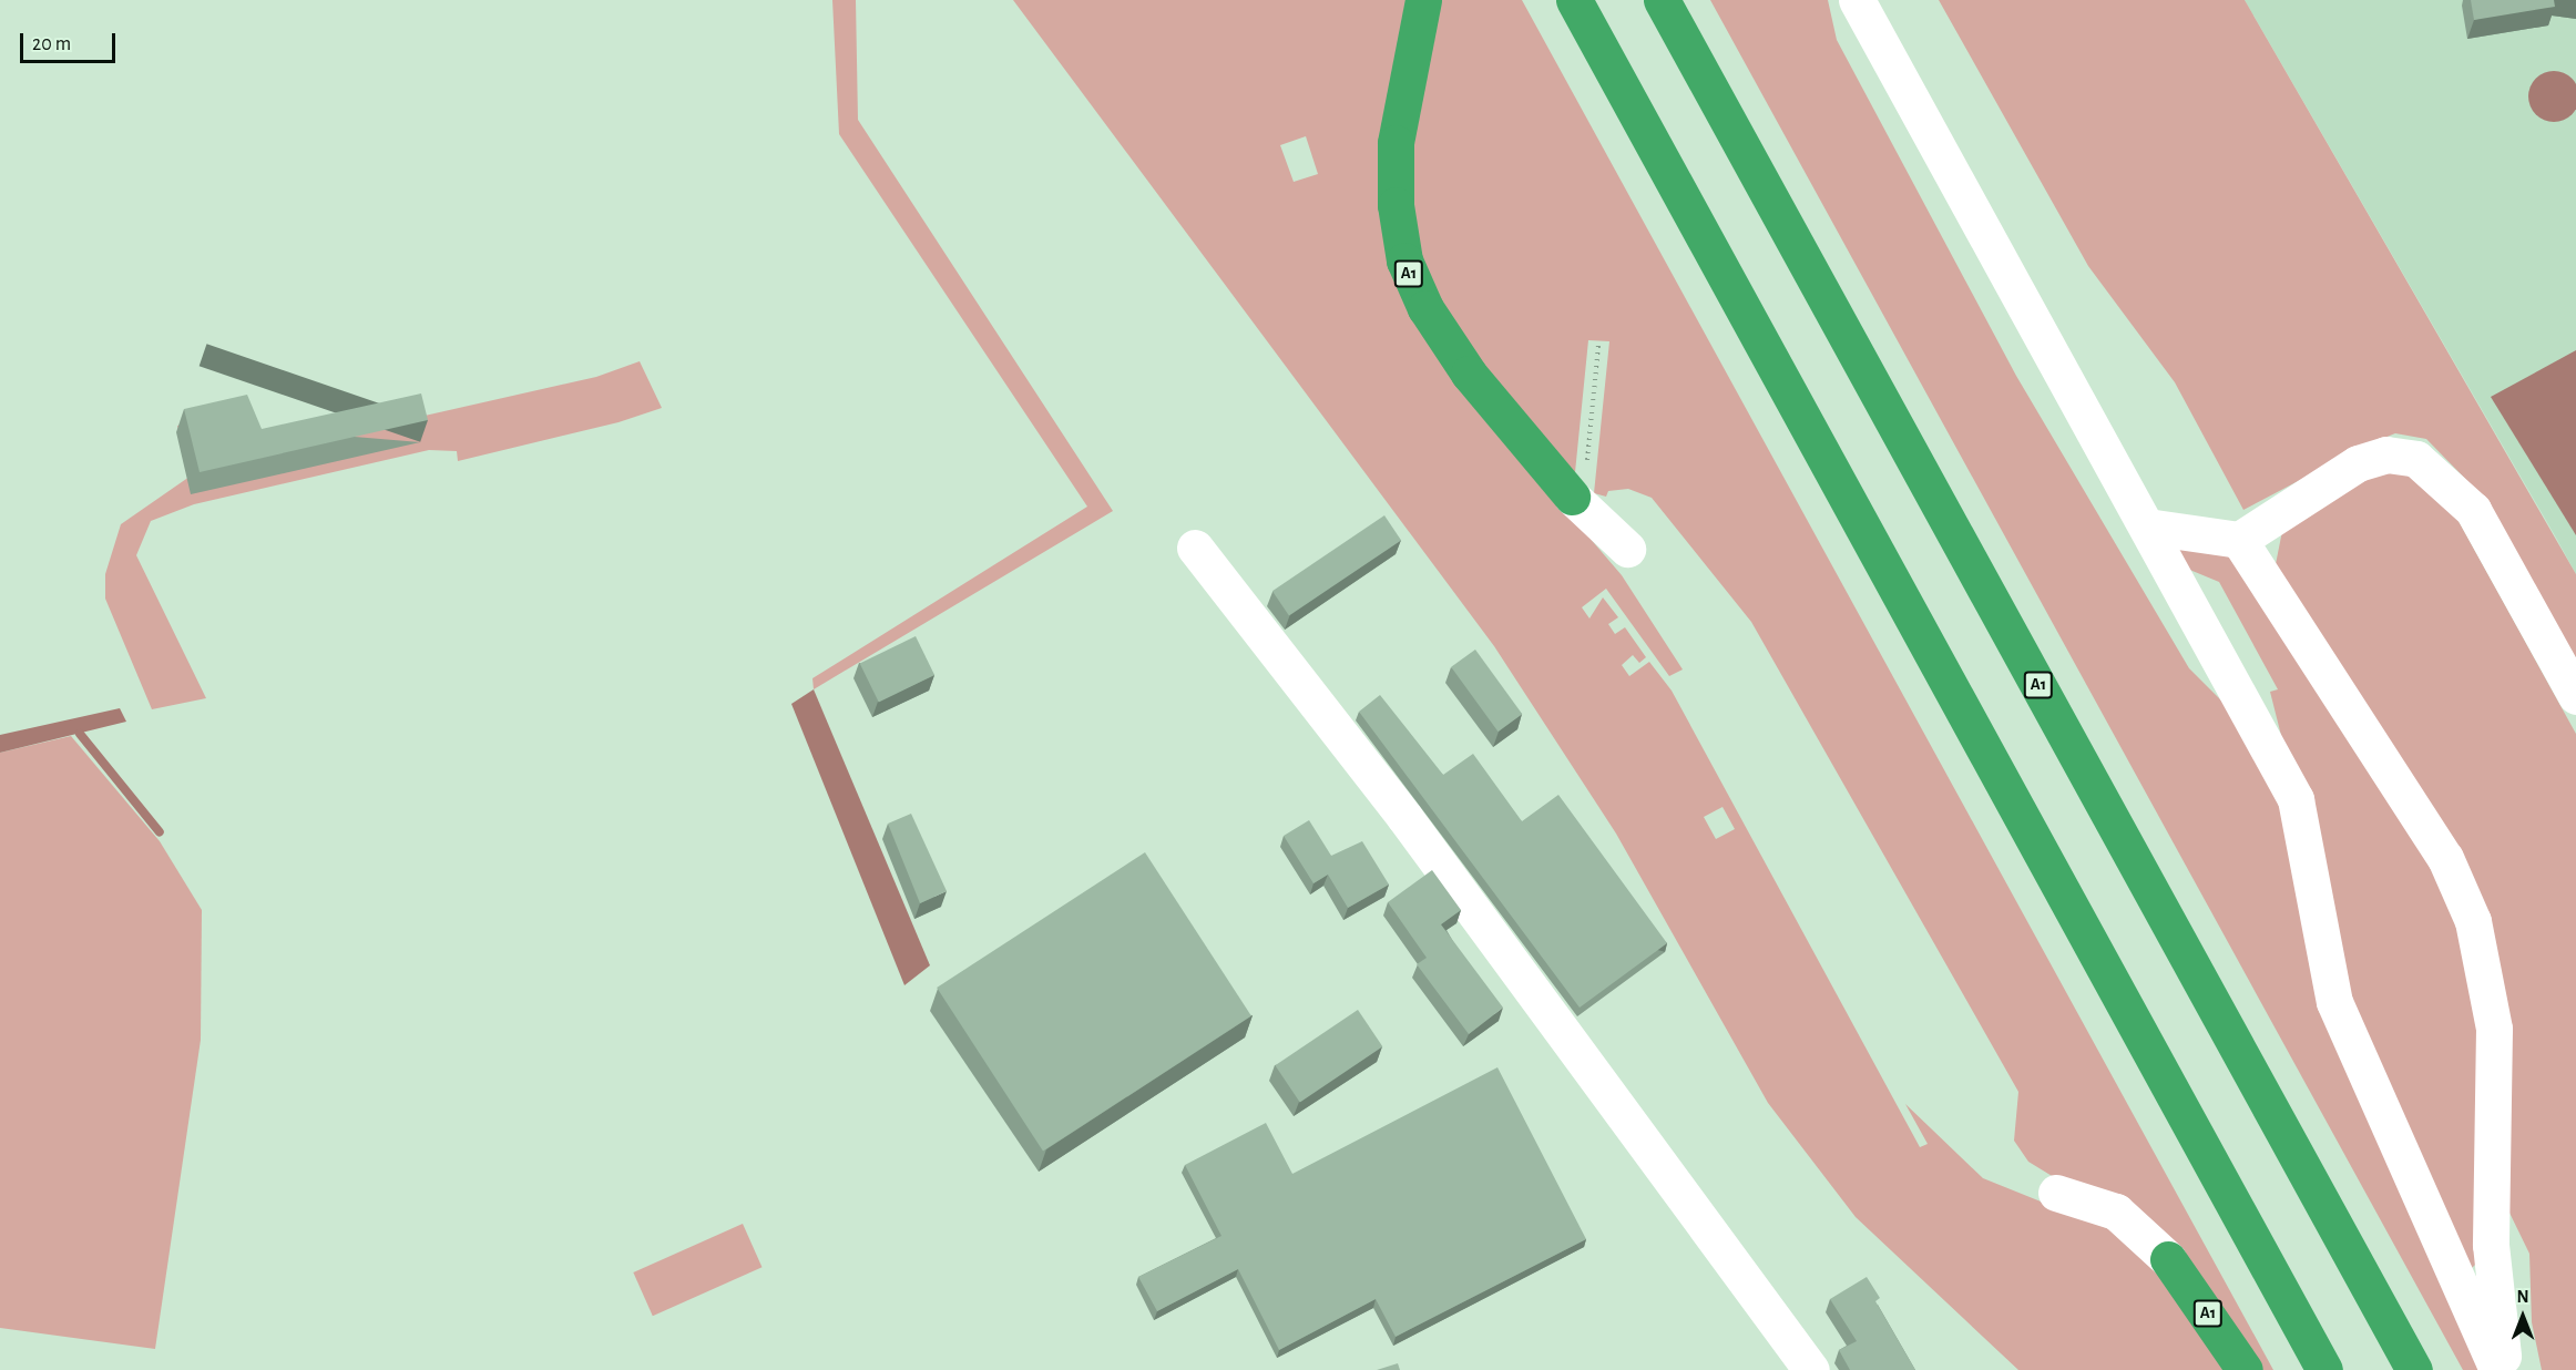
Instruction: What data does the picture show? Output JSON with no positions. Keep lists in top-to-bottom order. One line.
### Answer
{"streets":{"highway":["A1"]},"scale_bar":"20 m","north":"top"}
